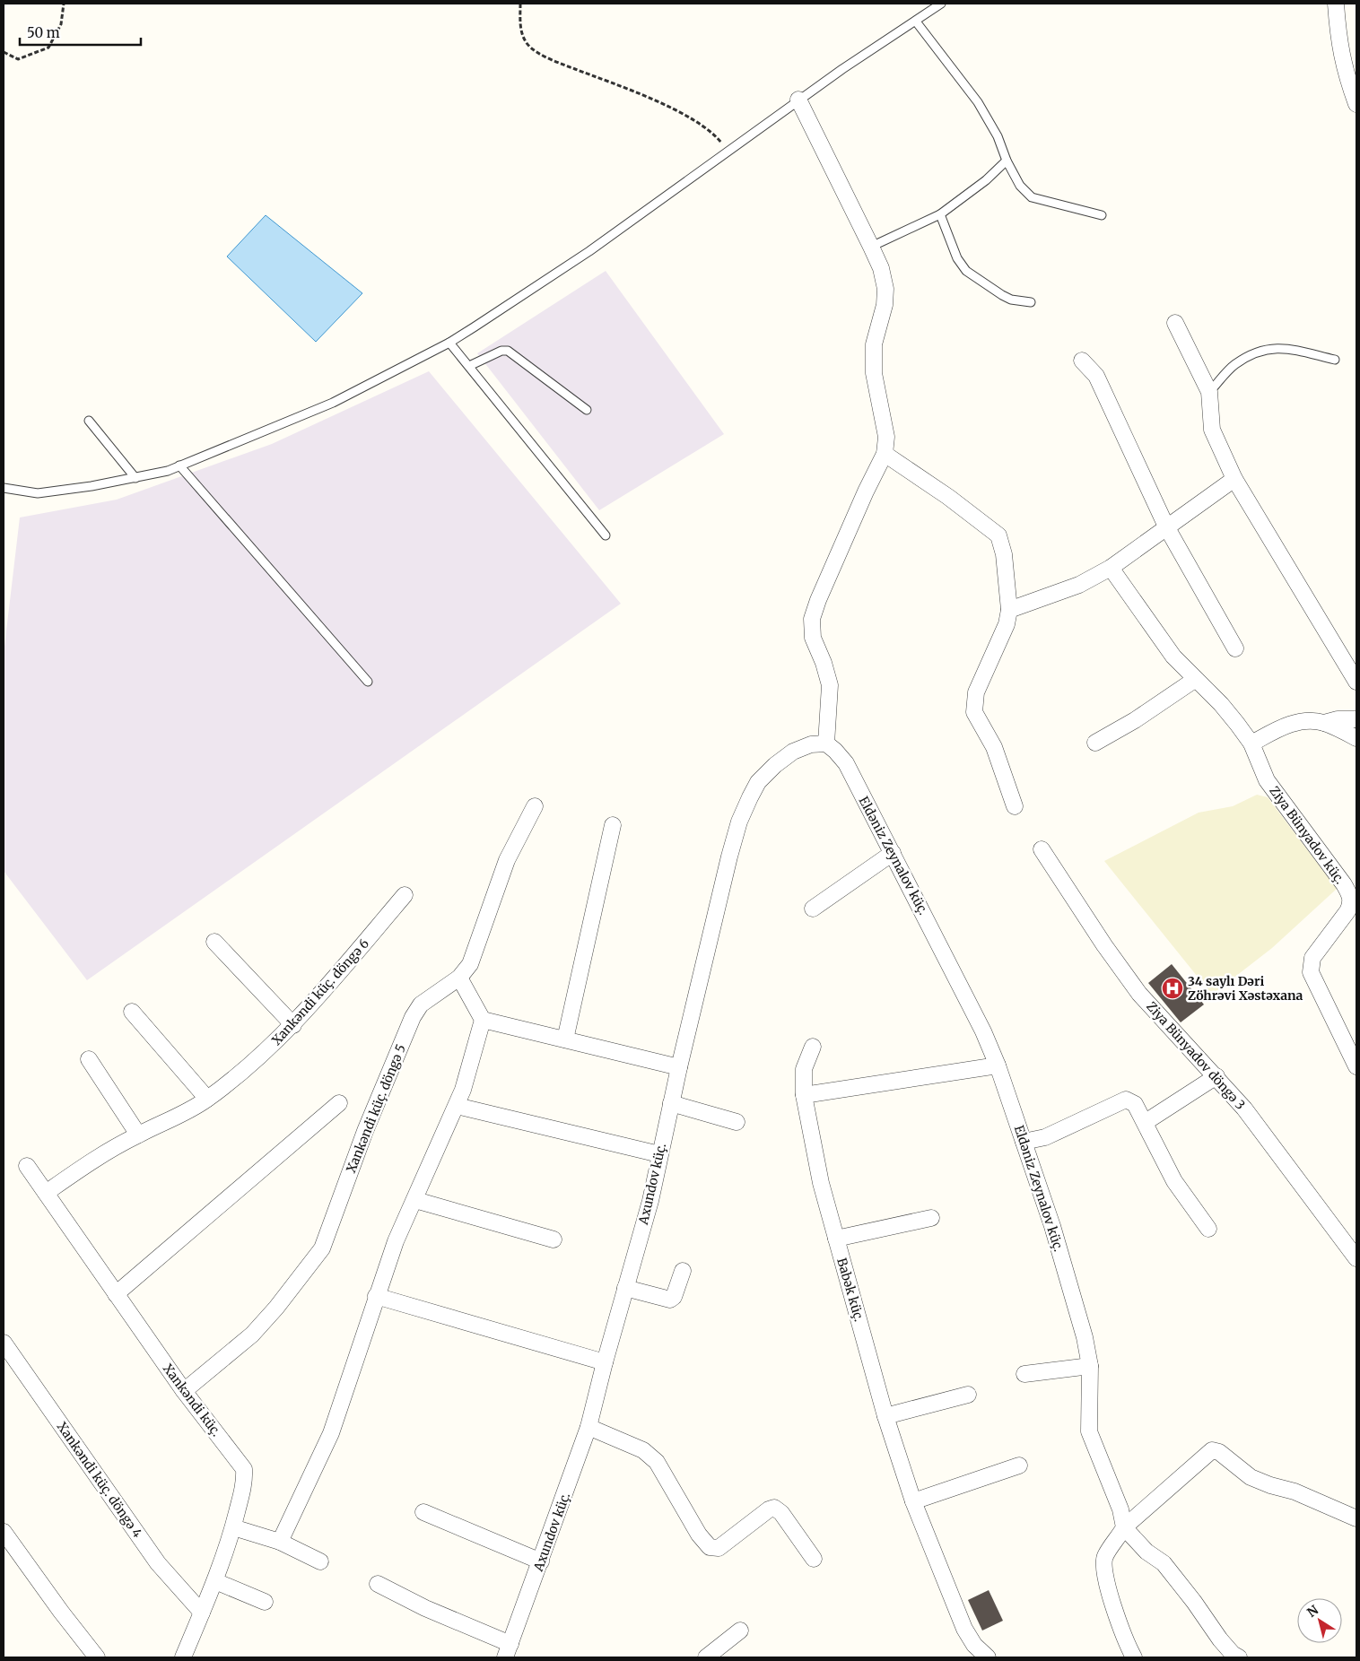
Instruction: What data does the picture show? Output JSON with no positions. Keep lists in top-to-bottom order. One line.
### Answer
{"streets":{"street":["Ziya Bünyadov küç.","Eldəniz Zeynalov küç.","Xankəndi küç. döngə 6","Ziya Bünyadov döngə 3","Xankəndi küç. döngə 5","Axundov küç.","Babək küç.","Xankəndi küç.","Xankəndi küç. döngə 4"]},"crossings":[["Eldəniz Zeynalov küç.","Axundov küç."],["Xankəndi küç. döngə 6","Xankəndi küç."],["Xankəndi küç. döngə 5","Xankəndi küç."],["Xankəndi küç.","Xankəndi küç. döngə 4"]],"places":{"hospital":["34 saylı Dəri Zöhrəvi Xəstəxana"]},"scale_bar":"50 m","north":"top left"}
